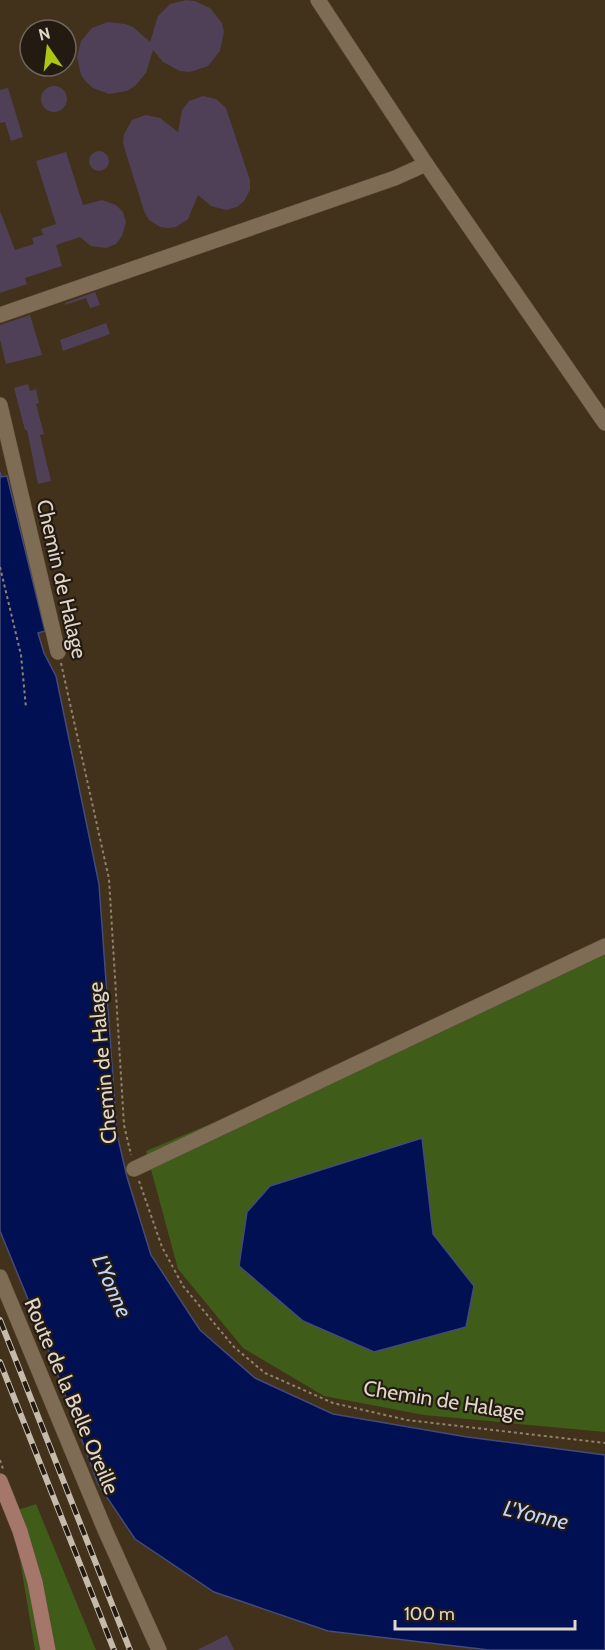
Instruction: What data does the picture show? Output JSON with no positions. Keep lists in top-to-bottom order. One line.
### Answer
{"streets":{"street":["Chemin de Halage","Route de la Belle Oreille"]},"water":["L'Yonne"],"scale_bar":"100 m","north":"top"}
